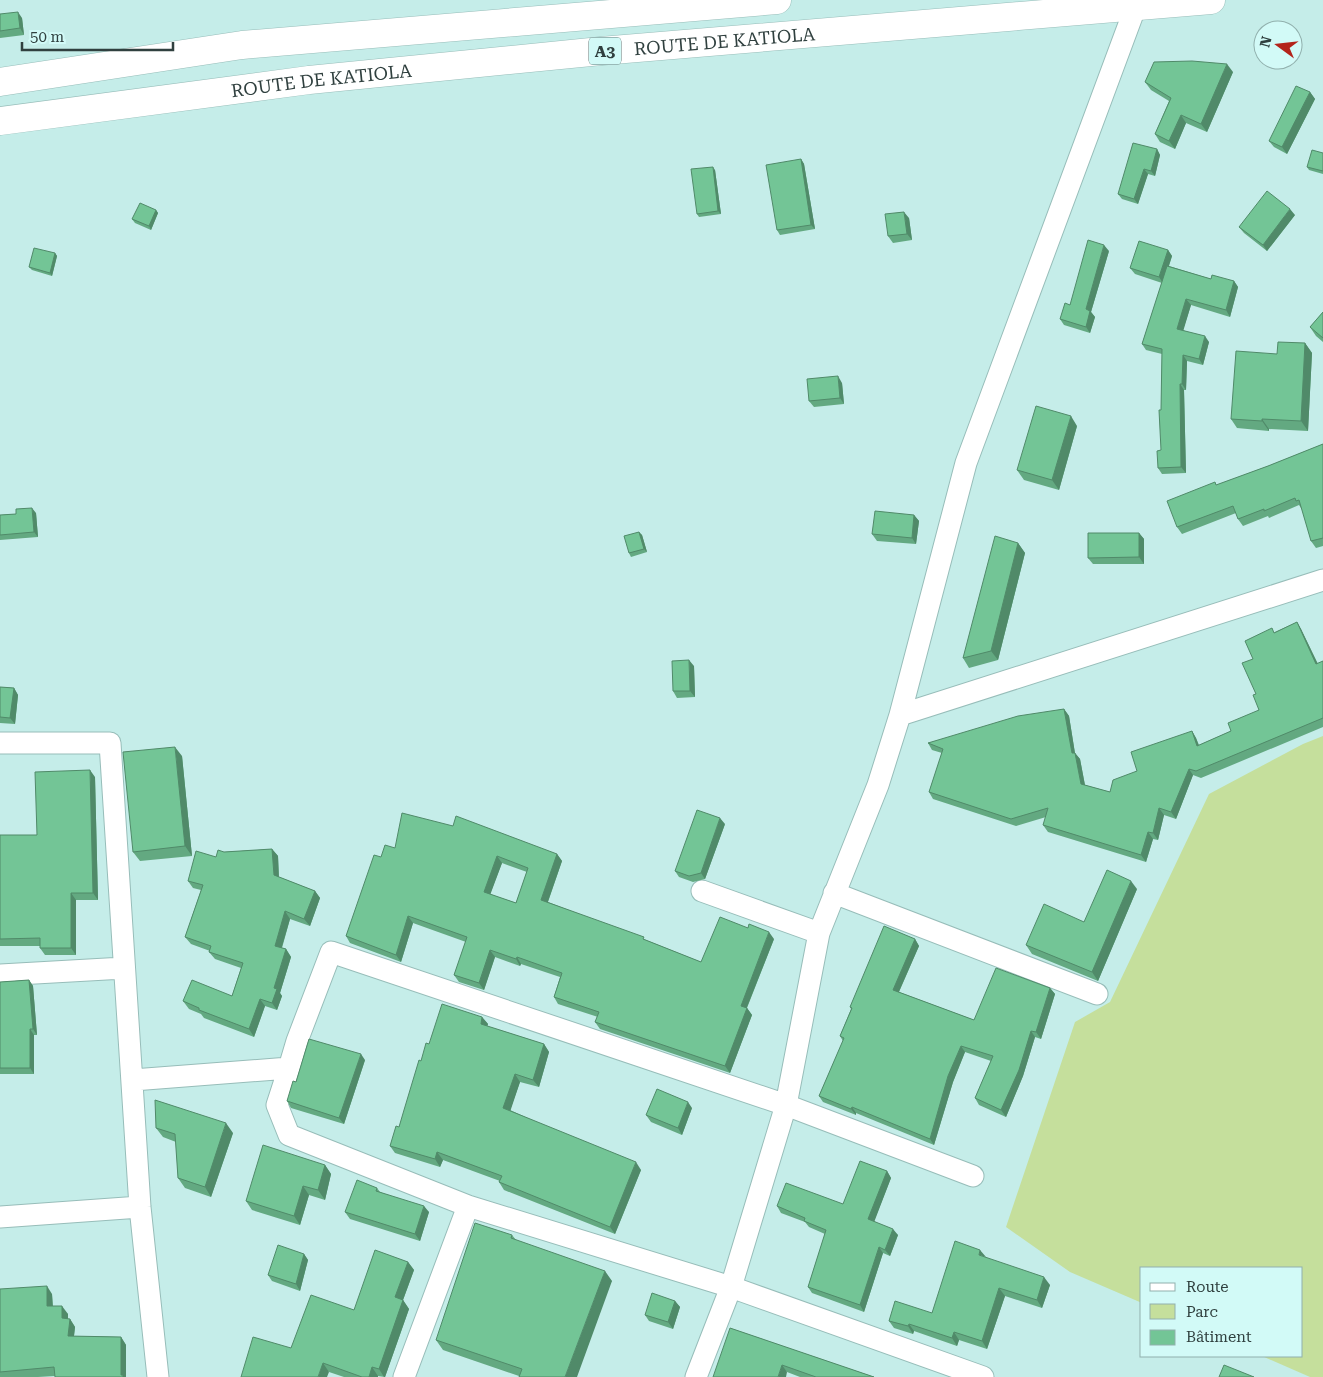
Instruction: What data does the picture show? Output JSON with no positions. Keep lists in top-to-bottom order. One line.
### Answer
{"streets":{"highway":["ROUTE DE KATIOLA","A3"]},"legend":["Route","Parc","Bâtiment"],"scale_bar":"50 m","north":"left"}
